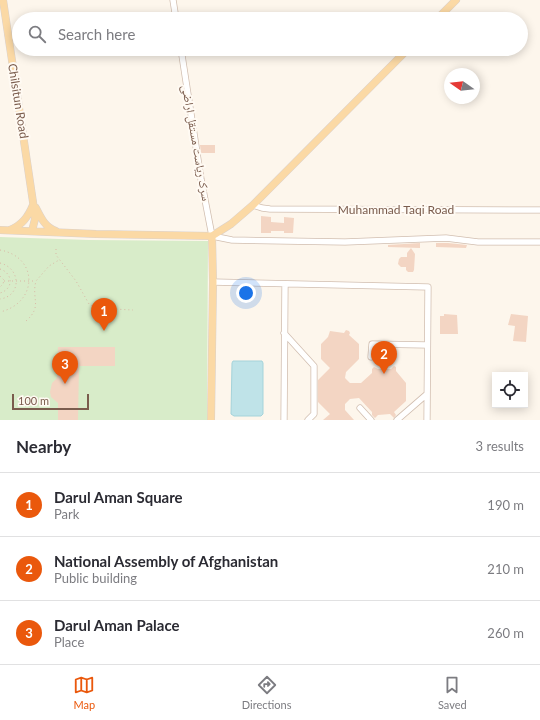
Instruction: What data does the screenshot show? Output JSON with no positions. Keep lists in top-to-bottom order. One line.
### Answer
{"streets":{"main road":["Chilsitun Road"],"street":["سرک ریاست مستقل اراضی","Muhammad Taqi Road"]},"scale_bar":"100 m","north":"left","page":{"search":"Search here","pins":["1","2","3"],"scale":"100 m","heading":["Nearby","3 results"],"list":[{"mark":"1","name":"Darul Aman Square","note":"Park","value":"190 m"},{"mark":"2","name":"National Assembly of Afghanistan","note":"Public building","value":"210 m"},{"mark":"3","name":"Darul Aman Palace","note":"Place","value":"260 m"}],"nav":["Map","Directions","Saved"]}}
